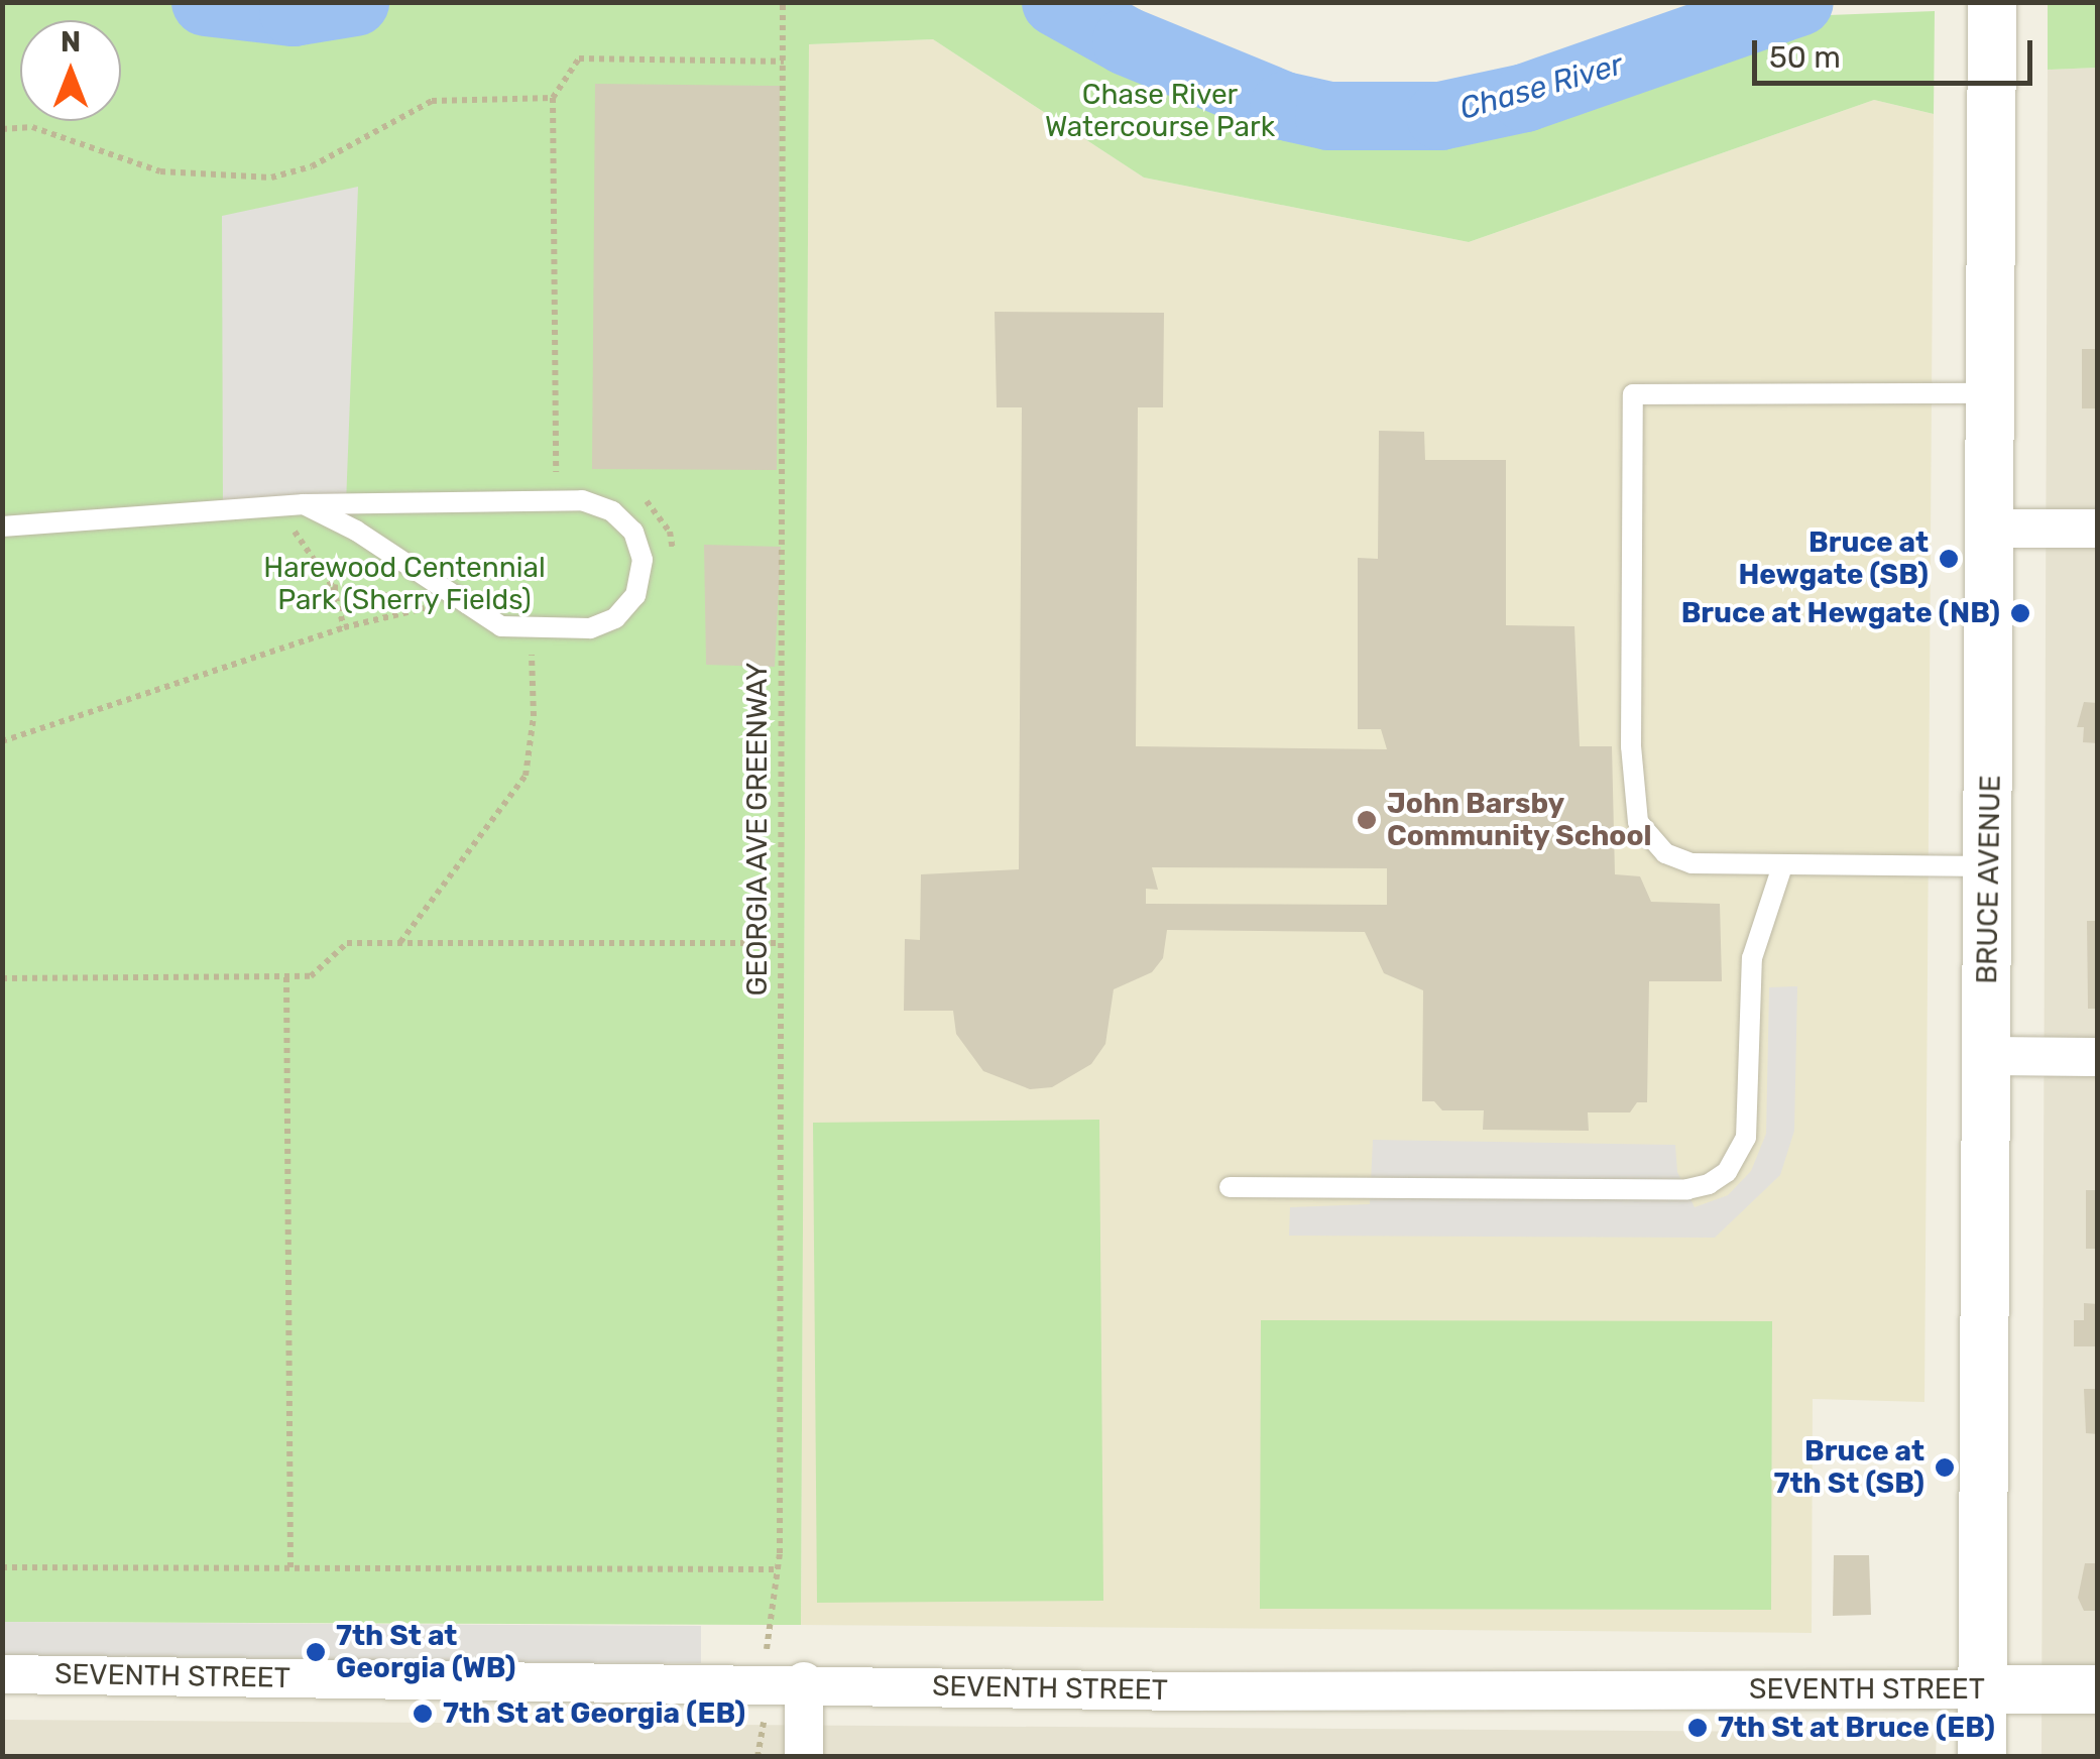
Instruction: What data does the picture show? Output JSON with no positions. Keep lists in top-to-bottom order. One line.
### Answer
{"streets":{"street":["BRUCE AVENUE","SEVENTH STREET"],"path":["GEORGIA AVE GREENWAY"]},"crossings":[["BRUCE AVENUE","SEVENTH STREET"]],"water":["Chase River"],"parks":["Chase River Watercourse Park","Harewood Centennial Park (Sherry Fields)"],"places":["Bruce at Hewgate (SB)","Bruce at Hewgate (NB)","John Barsby Community School","Bruce at 7th St (SB)","7th St at Georgia (WB)","7th St at Georgia (EB)","7th St at Bruce (EB)"],"scale_bar":"50 m","north":"top"}
